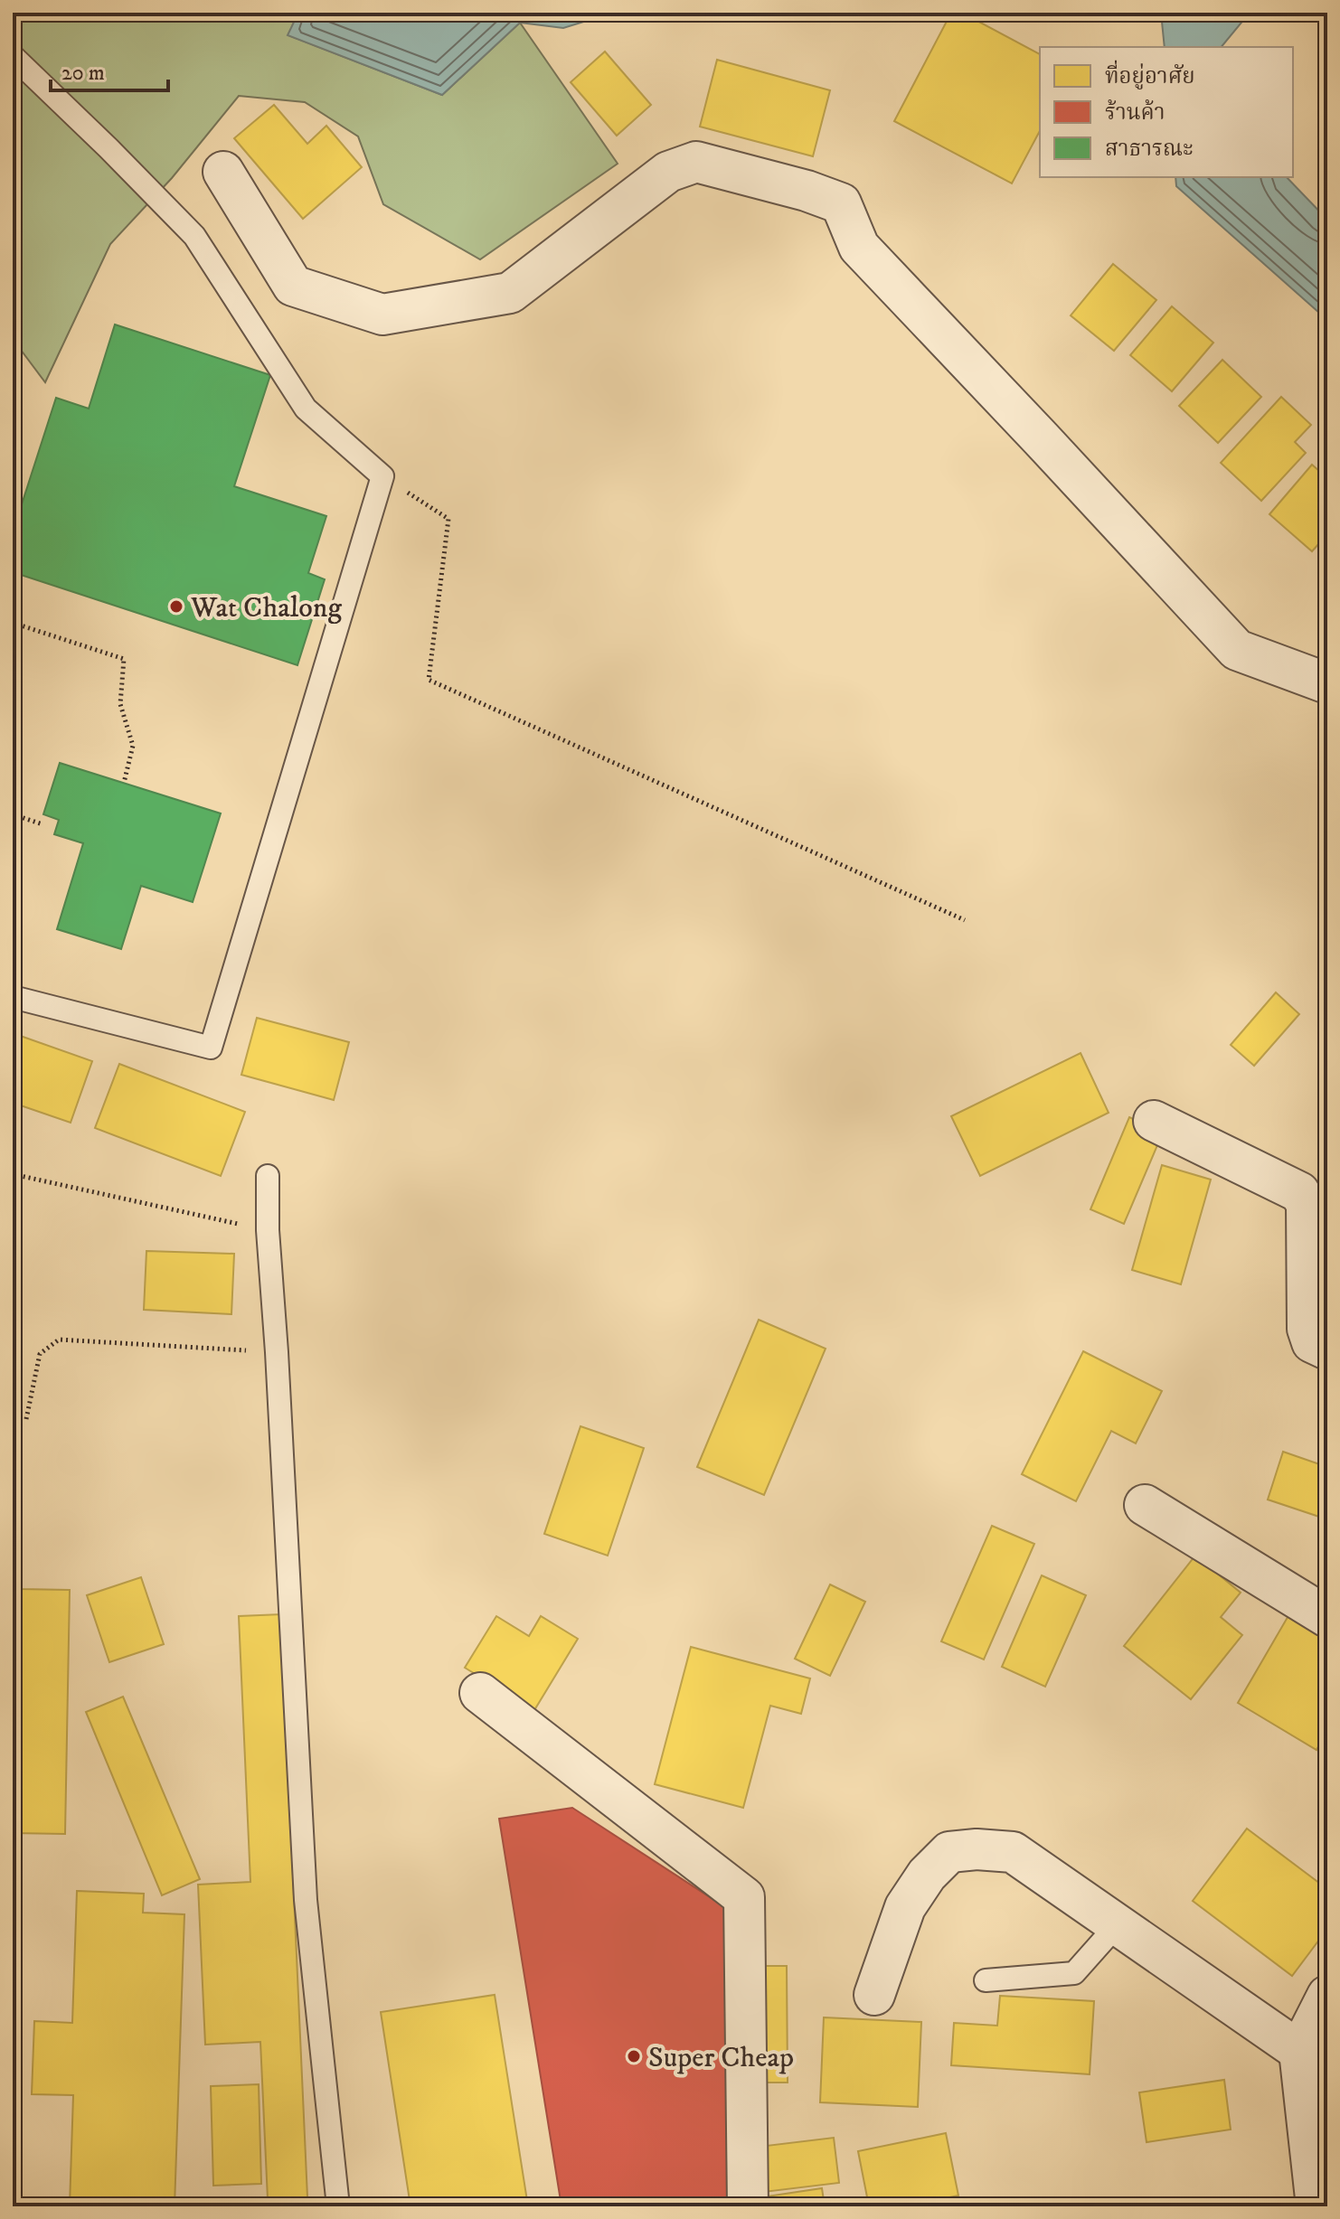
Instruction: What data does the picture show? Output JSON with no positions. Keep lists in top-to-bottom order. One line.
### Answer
{"places":["Wat Chalong","Super Cheap"],"legend":["ที่อยู่อาศัย","ร้านค้า","สาธารณะ"],"scale_bar":"20 m"}
